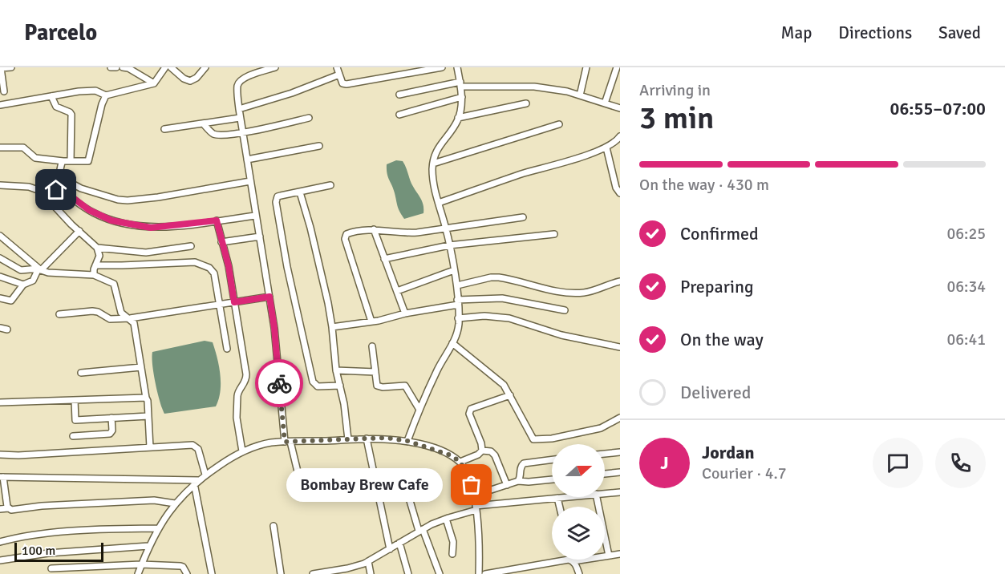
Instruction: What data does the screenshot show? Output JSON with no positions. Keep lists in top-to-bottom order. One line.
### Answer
{"places":["Bombay Brew Cafe"],"scale_bar":"100 m","north":"right","page":{"header":"Parcelo","nav":["Map","Directions","Saved"],"heading":["3 min","Arriving in","06:55–07:00"],"panel":["Jordan","Courier · 4.7"],"bar":"On the way · 430 m","list":[["Confirmed","06:25"],["Preparing","06:34"],["On the way","06:41"],"Delivered"],"round":"J","bubble":"Bombay Brew Cafe","scale":"100 m"}}
